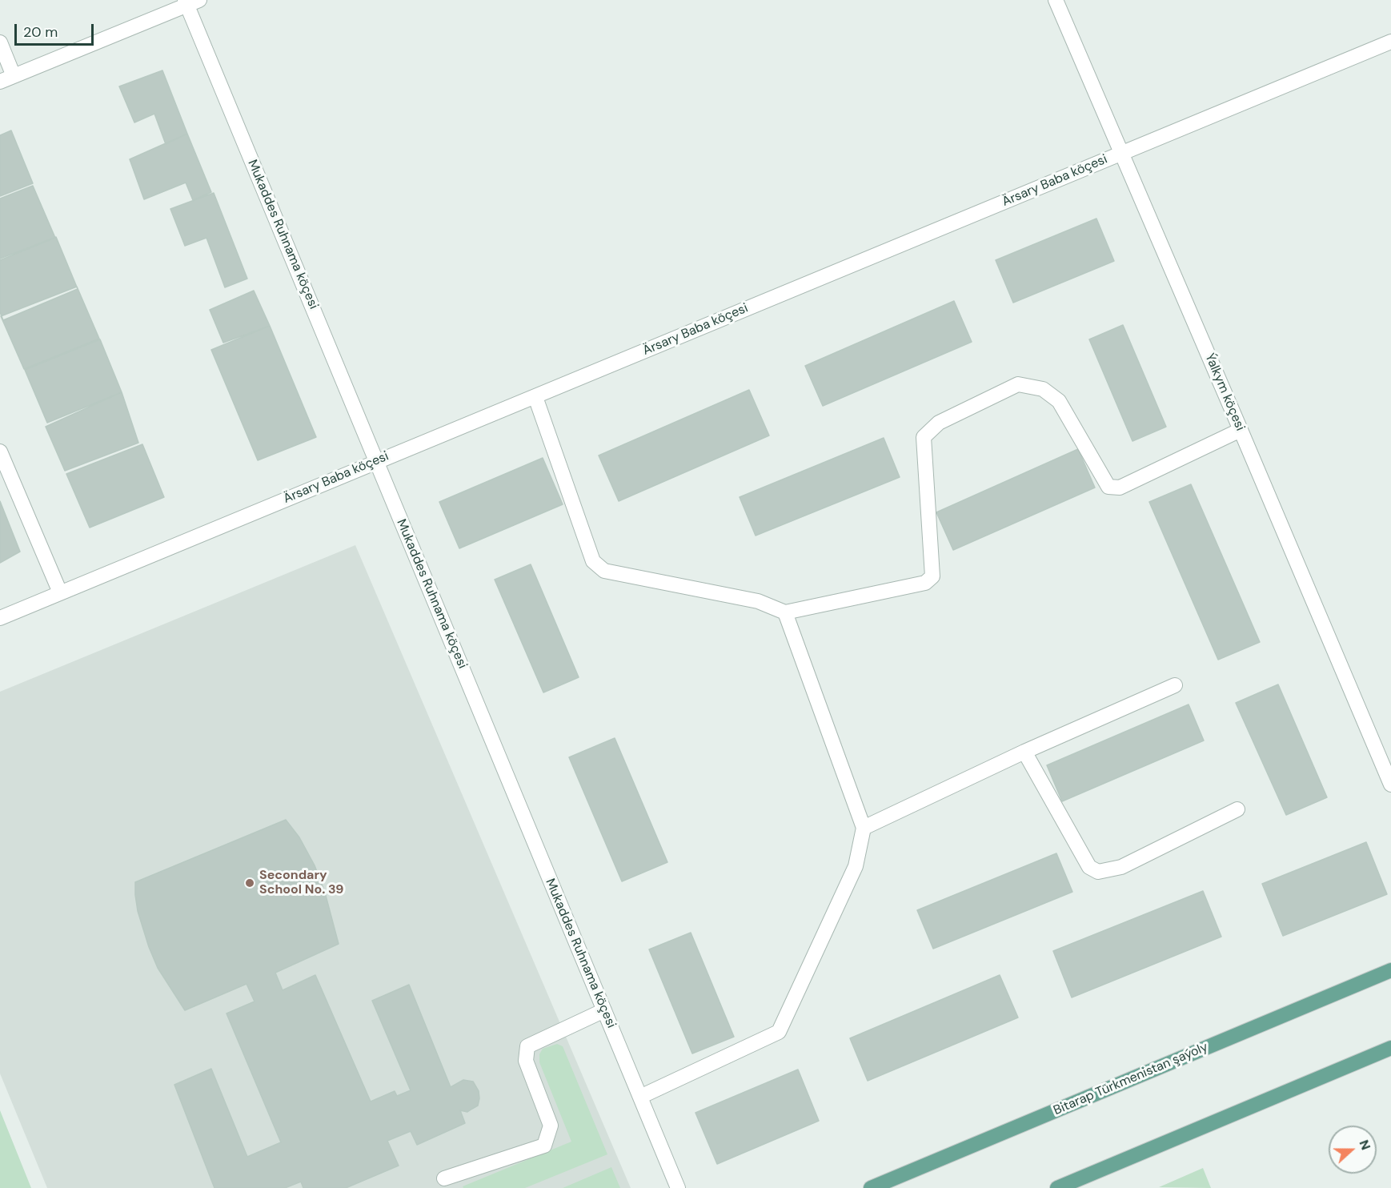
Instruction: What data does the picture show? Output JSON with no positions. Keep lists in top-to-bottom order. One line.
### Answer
{"streets":{"main road":["Bitarap Türkmenistan şaýoly"],"street":["Ärsary Baba köçesi","Mukaddes Ruhnama köçesi","Ýalkym köçesi"]},"crossings":[["Ärsary Baba köçesi","Mukaddes Ruhnama köçesi"],["Ärsary Baba köçesi","Ýalkym köçesi"]],"places":["Secondary School No. 39"],"scale_bar":"20 m","north":"right"}
